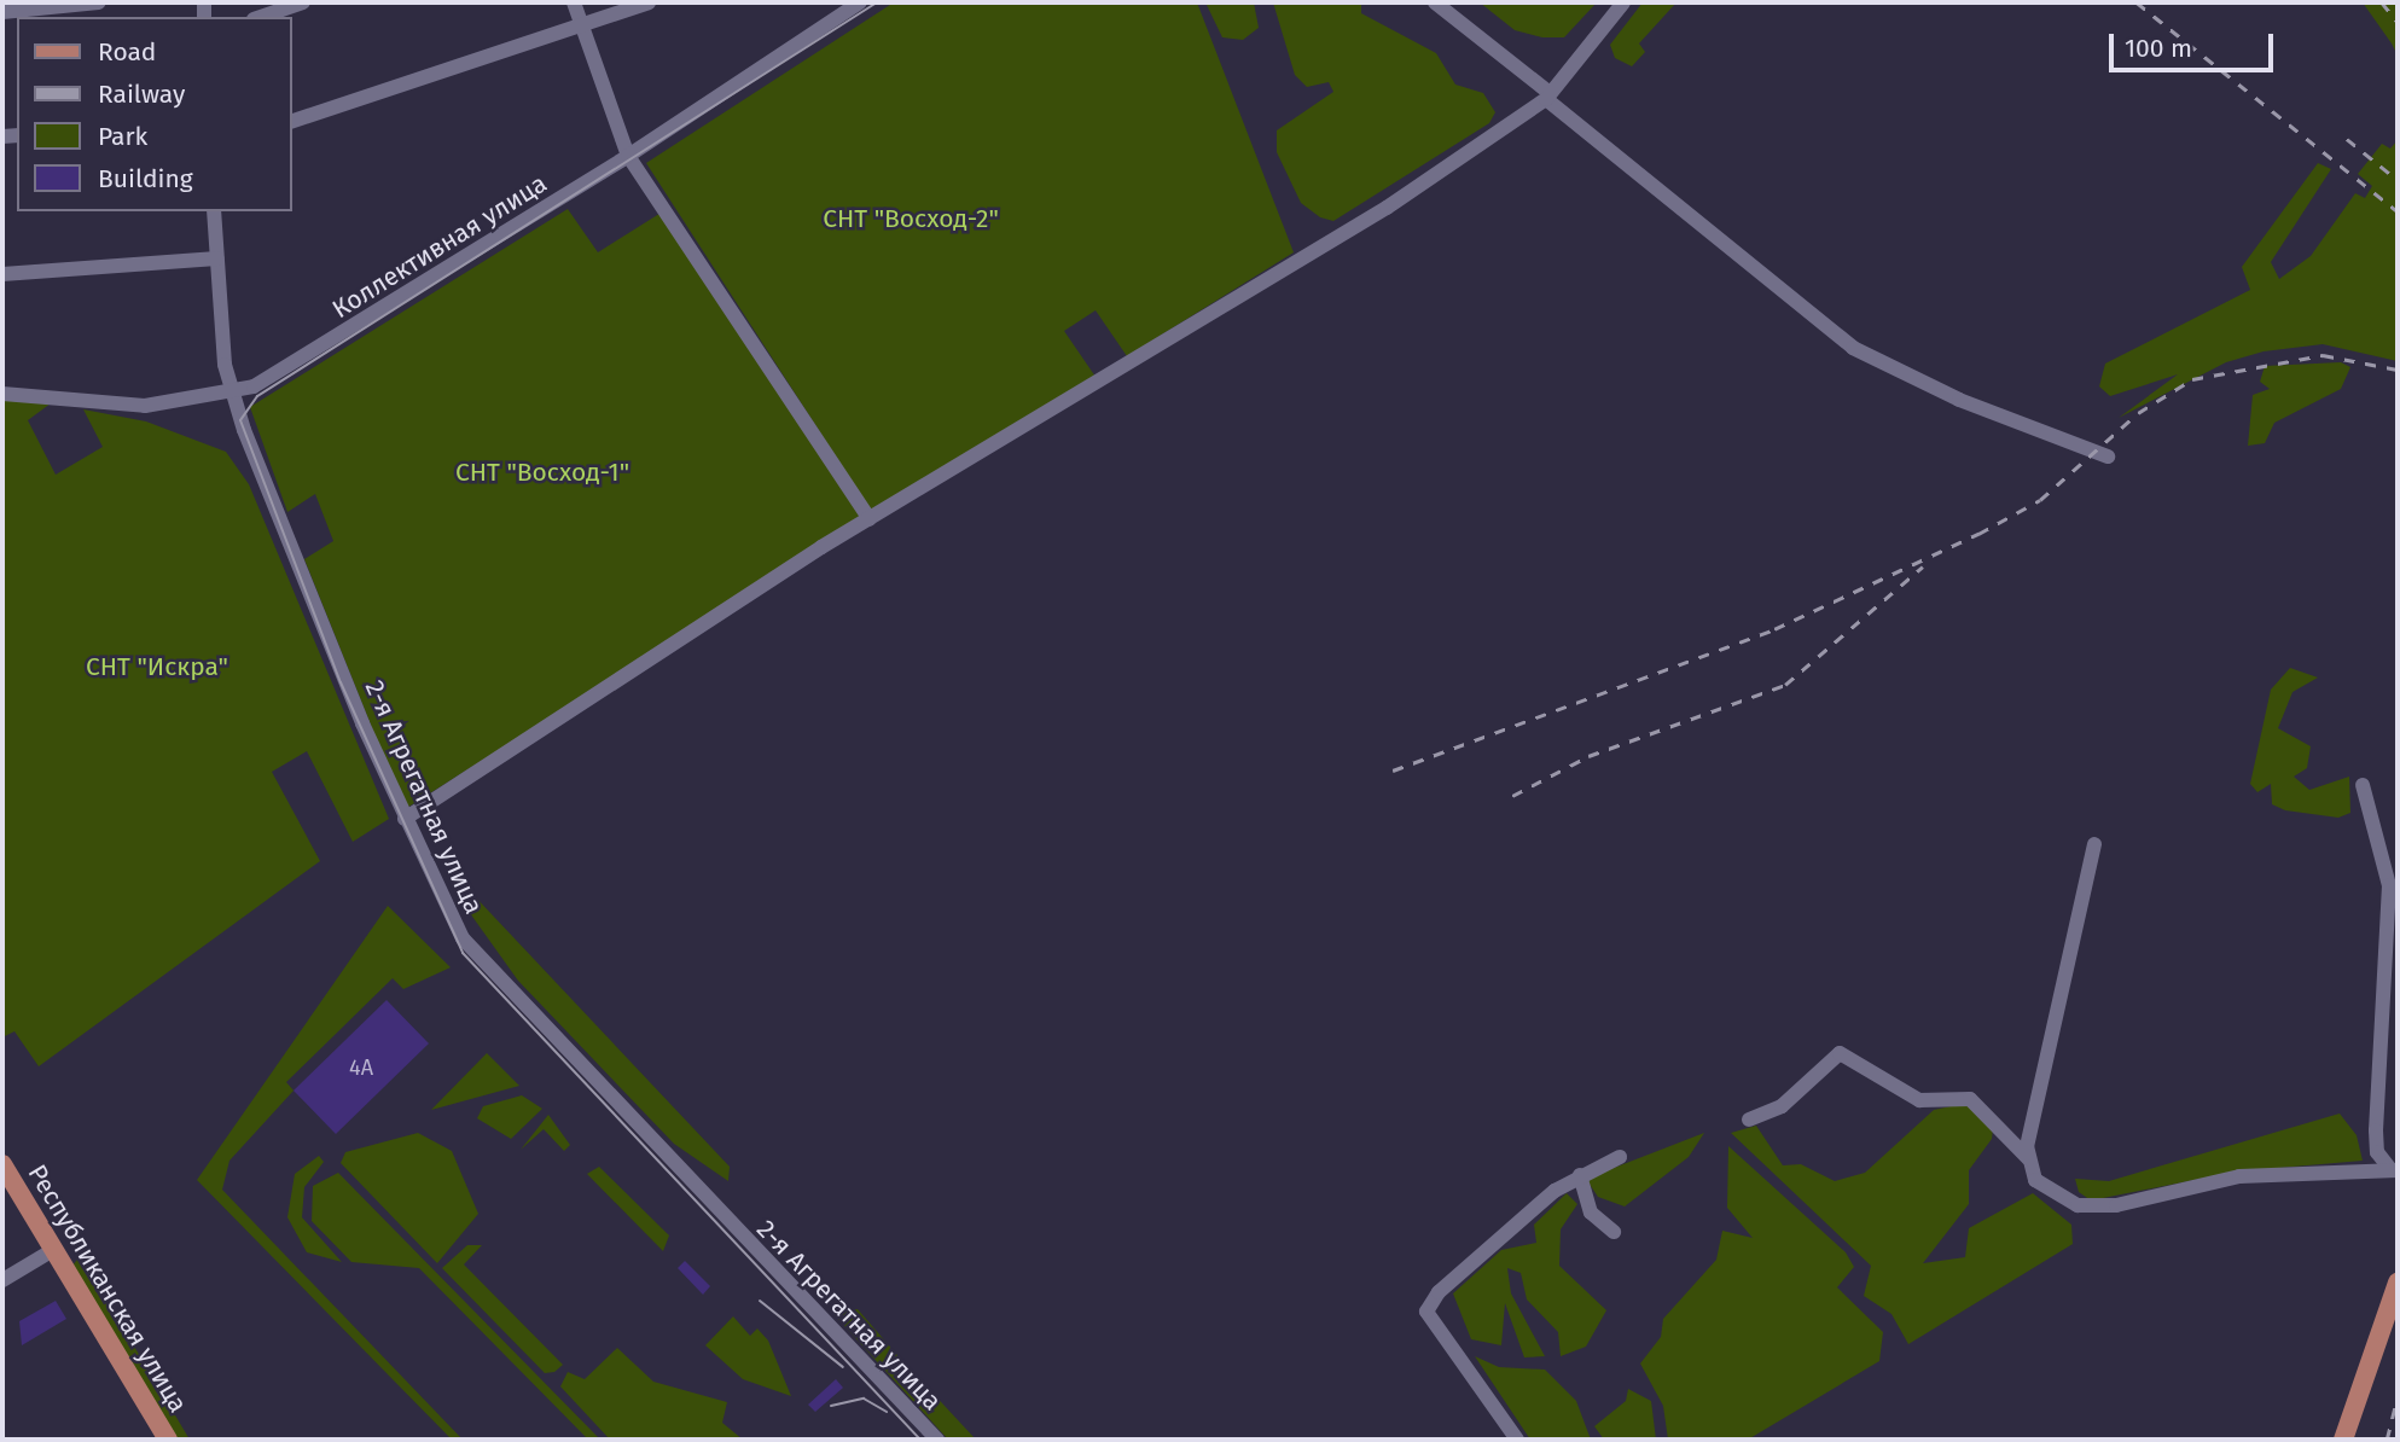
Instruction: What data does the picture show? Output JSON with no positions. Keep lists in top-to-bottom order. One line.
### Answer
{"streets":{"main road":["Республиканская улица"],"street":["Коллективная улица","2-я Агрегатная улица"]},"crossings":[["Коллективная улица","2-я Агрегатная улица"]],"parks":["СНТ \"Восход-2\"","СНТ \"Восход-1\"","СНТ \"Искра\""],"house_numbers":["4А"],"legend":["Road","Railway","Park","Building"],"scale_bar":"100 m"}
